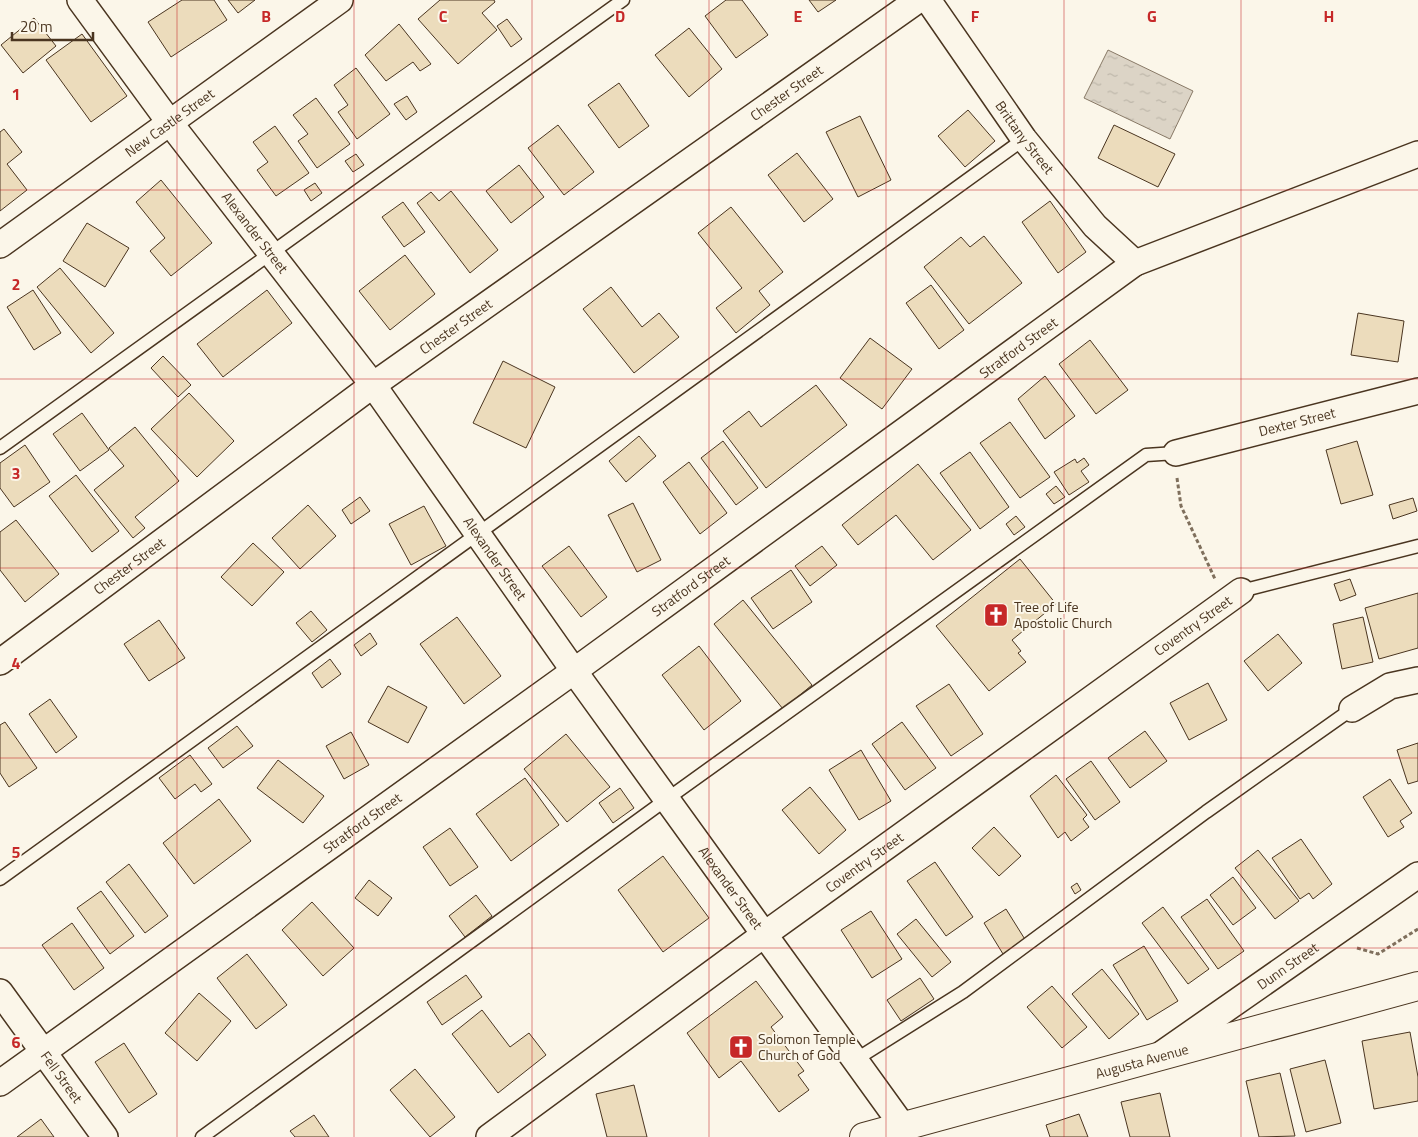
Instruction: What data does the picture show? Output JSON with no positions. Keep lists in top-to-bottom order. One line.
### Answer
{"streets":{"main road":["Augusta Avenue"],"street":["Chester Street","New Castle Street","Brittany Street","Alexander Street","Stratford Street","Dexter Street","Coventry Street","Dunn Street","Fell Street"]},"crossings":[["Chester Street","Alexander Street"],["New Castle Street","Alexander Street"],["Brittany Street","Stratford Street"],["Alexander Street","Stratford Street"],["Alexander Street","Coventry Street"],["Alexander Street","Augusta Avenue"],["Stratford Street","Fell Street"],["Dunn Street","Augusta Avenue"]],"places":{"church":["Tree of Life Apostolic Church","Solomon Temple Church of God"]},"scale_bar":"20 m","grid":{"columns":["B","C","D","E","F","G","H"],"rows":["1","2","3","4","5","6"]}}
